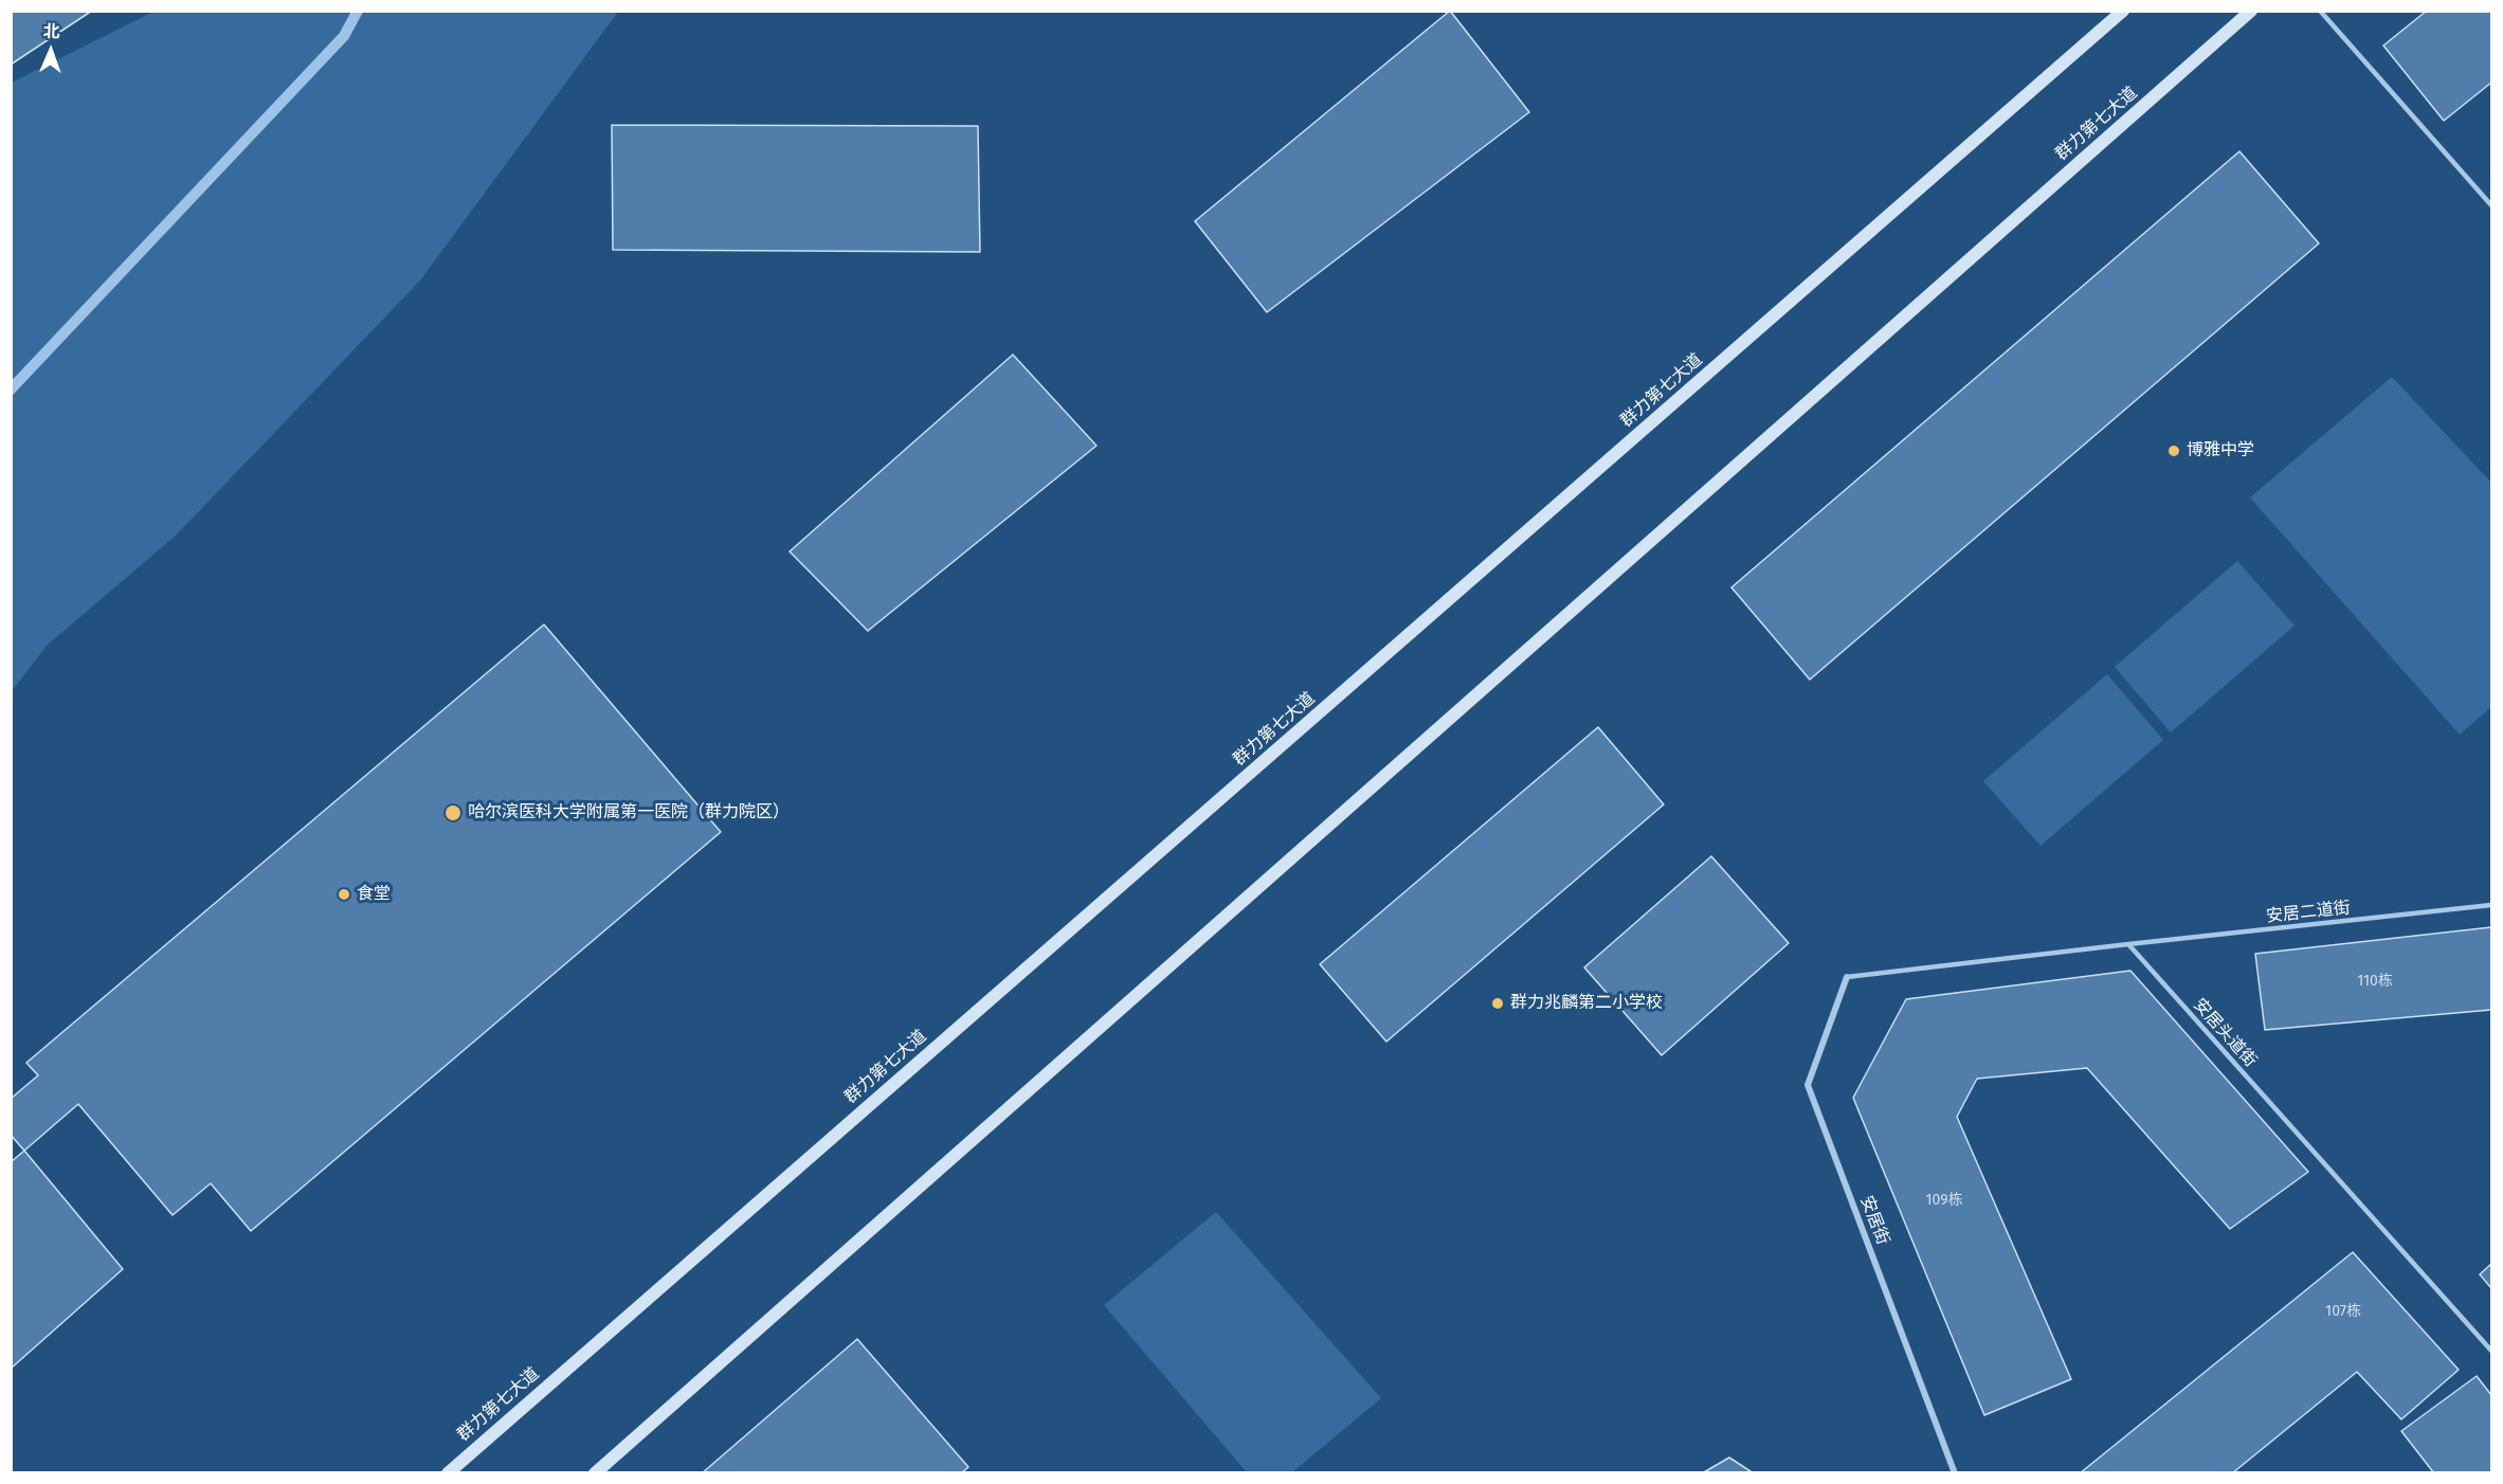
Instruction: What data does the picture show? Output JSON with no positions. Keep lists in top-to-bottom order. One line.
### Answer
{"streets":{"main road":["群力第七大道"],"street":["安居街"],"lane":["安居二道街","安居头道街"]},"crossings":[["安居二道街","安居头道街"]],"places":["博雅中学","哈尔滨医科大学附属第一医院（群力院区）","食堂","群力兆麟第二小学校"],"house_numbers":["110栋","109栋","107栋"],"north":"top"}
